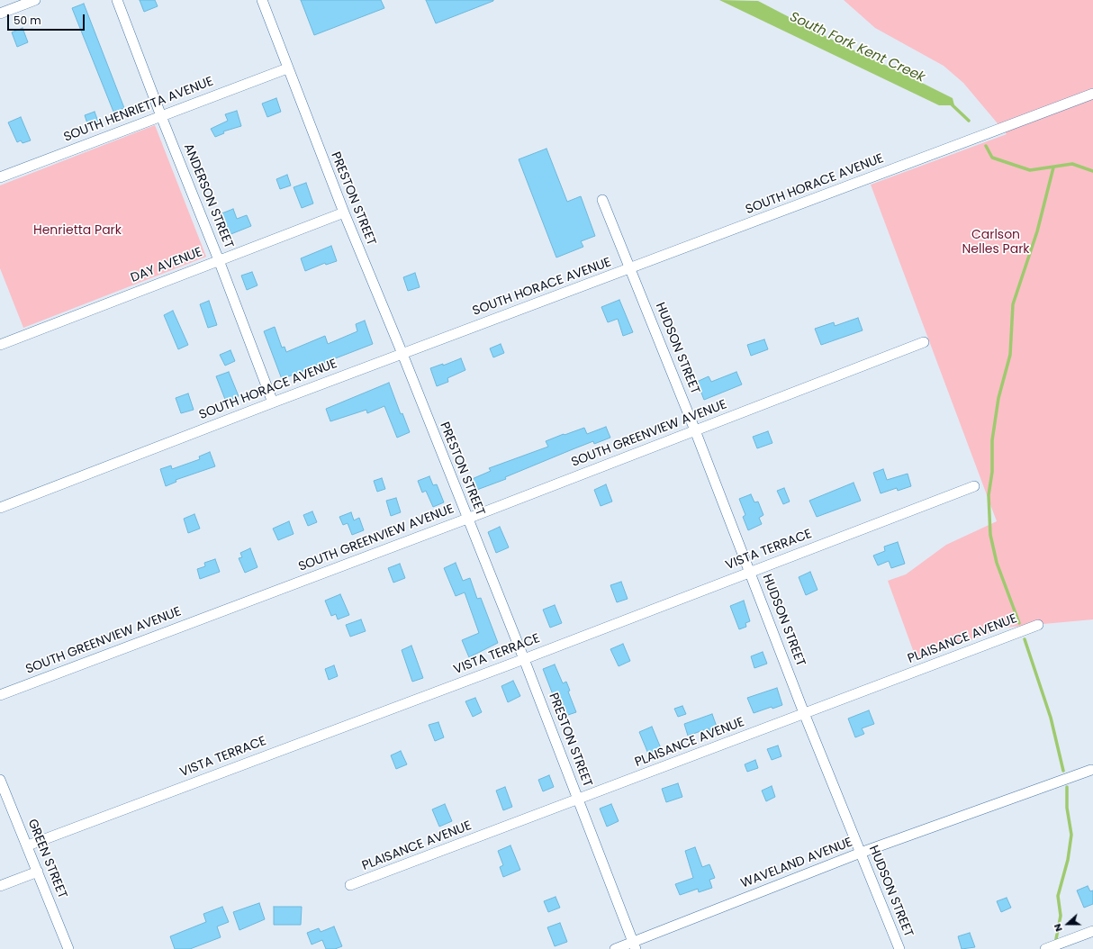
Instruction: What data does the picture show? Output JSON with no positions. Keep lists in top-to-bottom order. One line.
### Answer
{"streets":{"street":["SOUTH HENRIETTA AVENUE","SOUTH HORACE AVENUE","ANDERSON STREET","PRESTON STREET","DAY AVENUE","HUDSON STREET","SOUTH GREENVIEW AVENUE","VISTA TERRACE","PLAISANCE AVENUE","GREEN STREET","WAVELAND AVENUE"]},"crossings":[["SOUTH HENRIETTA AVENUE","ANDERSON STREET"],["SOUTH HENRIETTA AVENUE","PRESTON STREET"],["SOUTH HORACE AVENUE","ANDERSON STREET"],["SOUTH HORACE AVENUE","PRESTON STREET"],["SOUTH HORACE AVENUE","HUDSON STREET"],["ANDERSON STREET","DAY AVENUE"],["PRESTON STREET","DAY AVENUE"],["PRESTON STREET","SOUTH GREENVIEW AVENUE"],["PRESTON STREET","VISTA TERRACE"],["PRESTON STREET","PLAISANCE AVENUE"],["PRESTON STREET","WAVELAND AVENUE"],["HUDSON STREET","SOUTH GREENVIEW AVENUE"],["HUDSON STREET","VISTA TERRACE"],["HUDSON STREET","PLAISANCE AVENUE"],["HUDSON STREET","WAVELAND AVENUE"],["VISTA TERRACE","GREEN STREET"]],"water":["South Fork Kent Creek"],"parks":["Henrietta Park","Carlson Nelles Park"],"scale_bar":"50 m","north":"left"}
